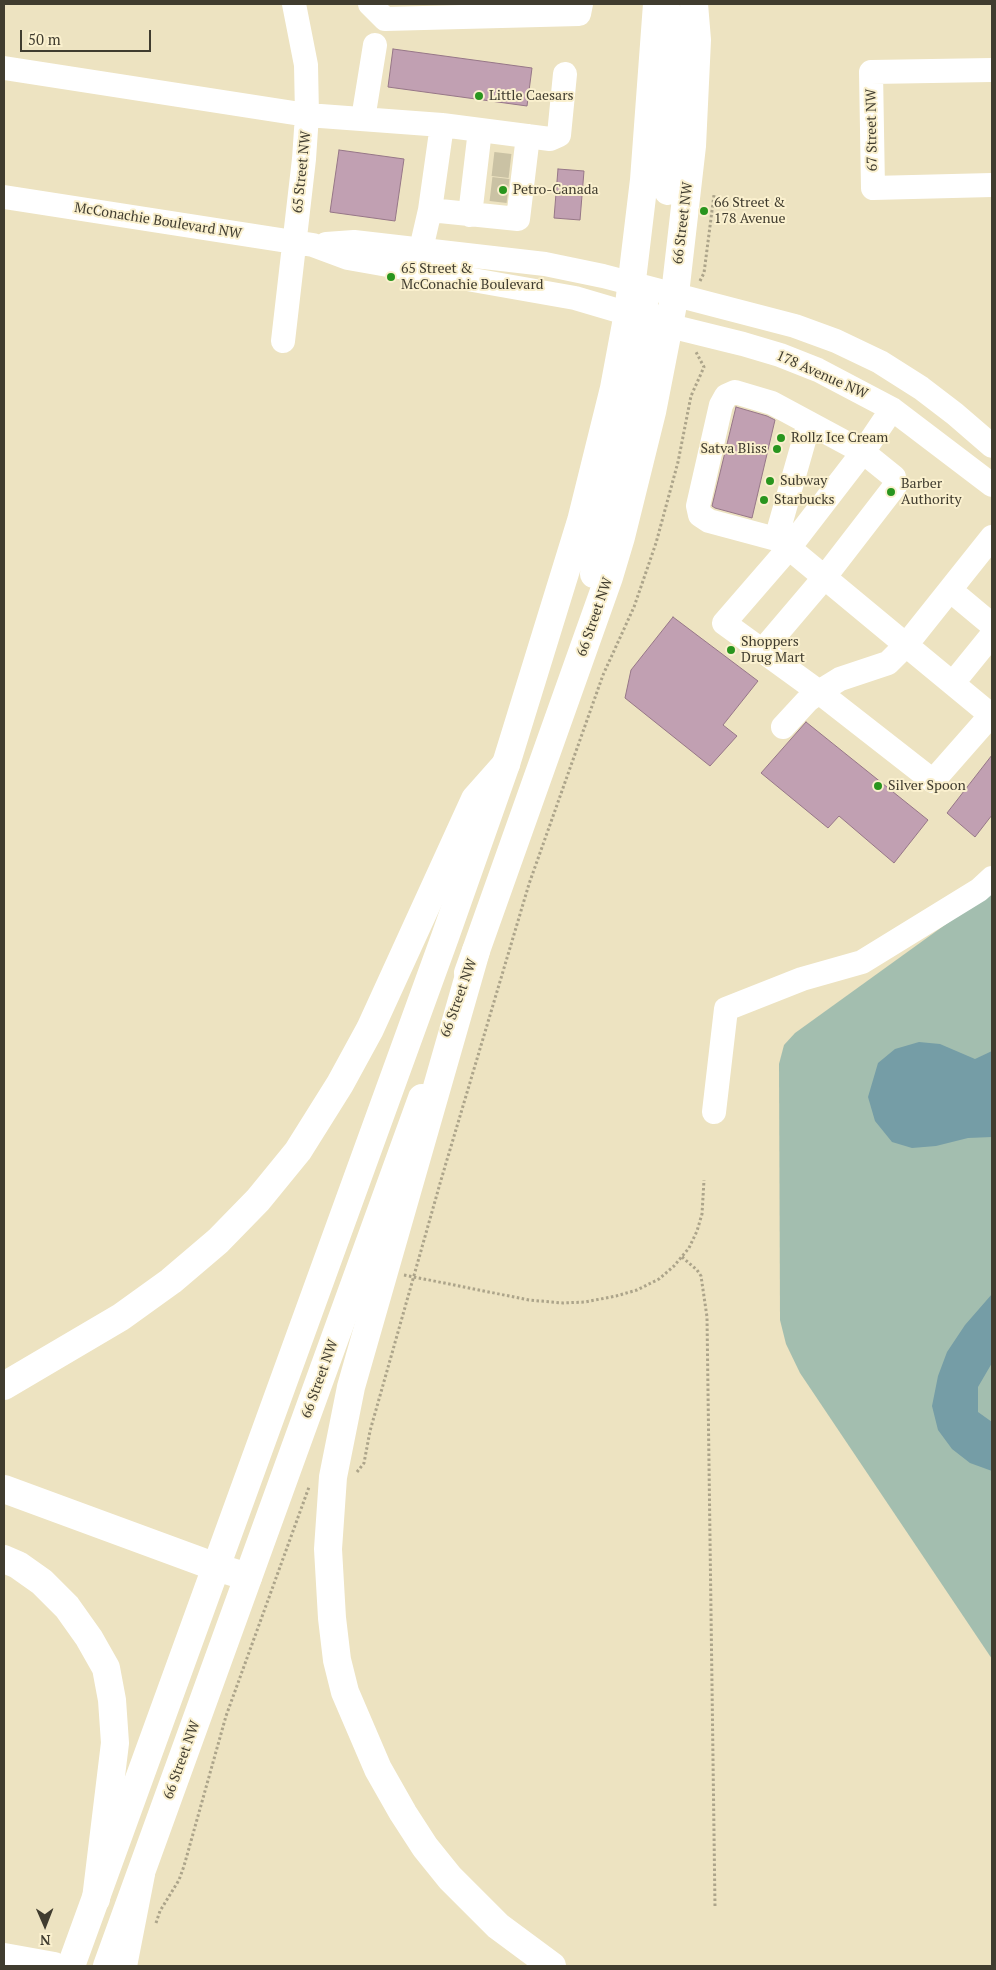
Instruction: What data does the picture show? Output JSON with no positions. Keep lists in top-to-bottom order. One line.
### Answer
{"streets":{"main road":["66 Street NW"],"street":["67 Street NW","65 Street NW","McConachie Boulevard NW","178 Avenue NW"]},"crossings":[["65 Street NW","McConachie Boulevard NW"],["McConachie Boulevard NW","66 Street NW"],["McConachie Boulevard NW","178 Avenue NW"],["66 Street NW","178 Avenue NW"]],"places":["Little Caesars","Petro-Canada","66 Street & 178 Avenue","65 Street & McConachie Boulevard","Rollz Ice Cream","Satva Bliss","Subway","Barber Authority","Starbucks","Shoppers Drug Mart","Silver Spoon"],"scale_bar":"50 m","north":"bottom"}
